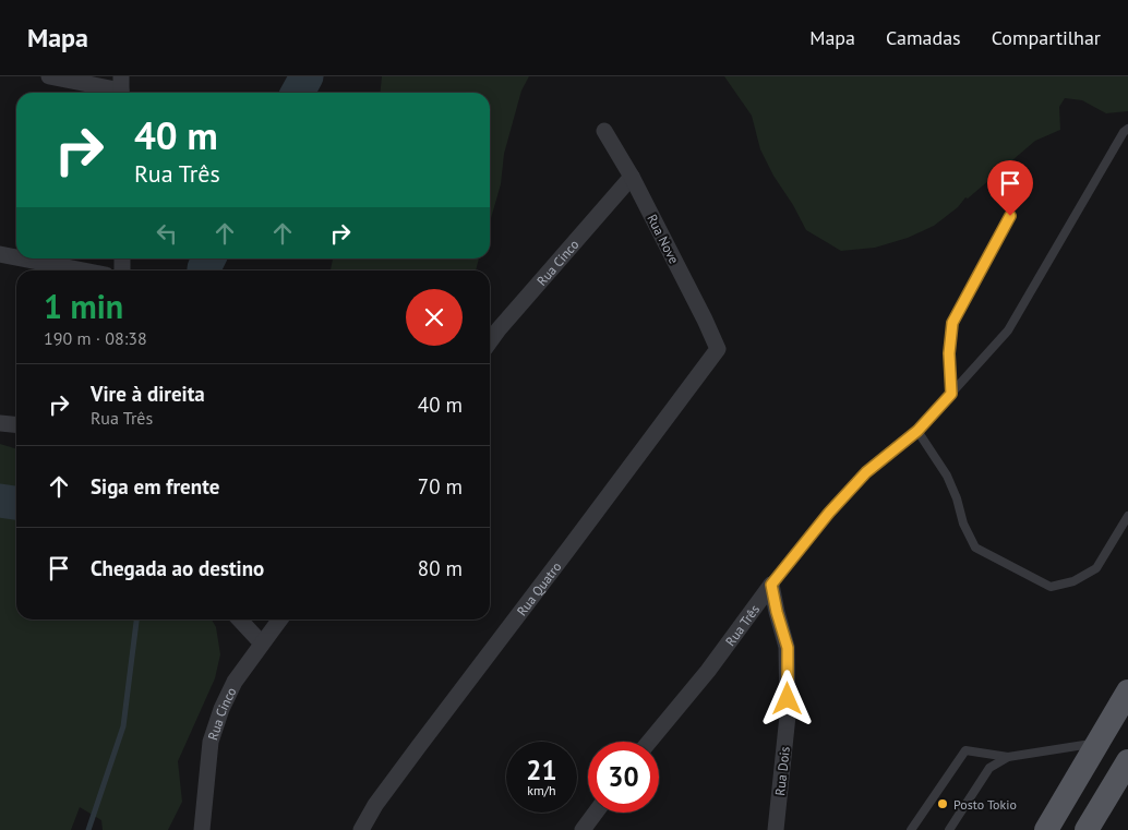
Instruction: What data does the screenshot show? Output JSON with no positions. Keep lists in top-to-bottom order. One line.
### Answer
{"streets":{"street":["Rua Nove","Rua Cinco","Rua Quatro","Rua Três","Rua Dois"]},"crossings":[["Rua Nove","Rua Cinco"],["Rua Nove","Rua Quatro"],["Rua Três","Rua Dois"]],"places":["Posto Tokio"],"page":{"header":"Mapa","nav":["Mapa","Camadas","Compartilhar"],"turn":["40 m","Rua Três"],"heading":["1 min","190 m · 08:38"],"list":[{"name":"Vire à direita","note":"Rua Três","value":"40 m"},{"name":"Siga em frente","value":"70 m"},{"name":"Chegada ao destino","value":"80 m"}],"speed":"21 km/h","limit":"30"}}
